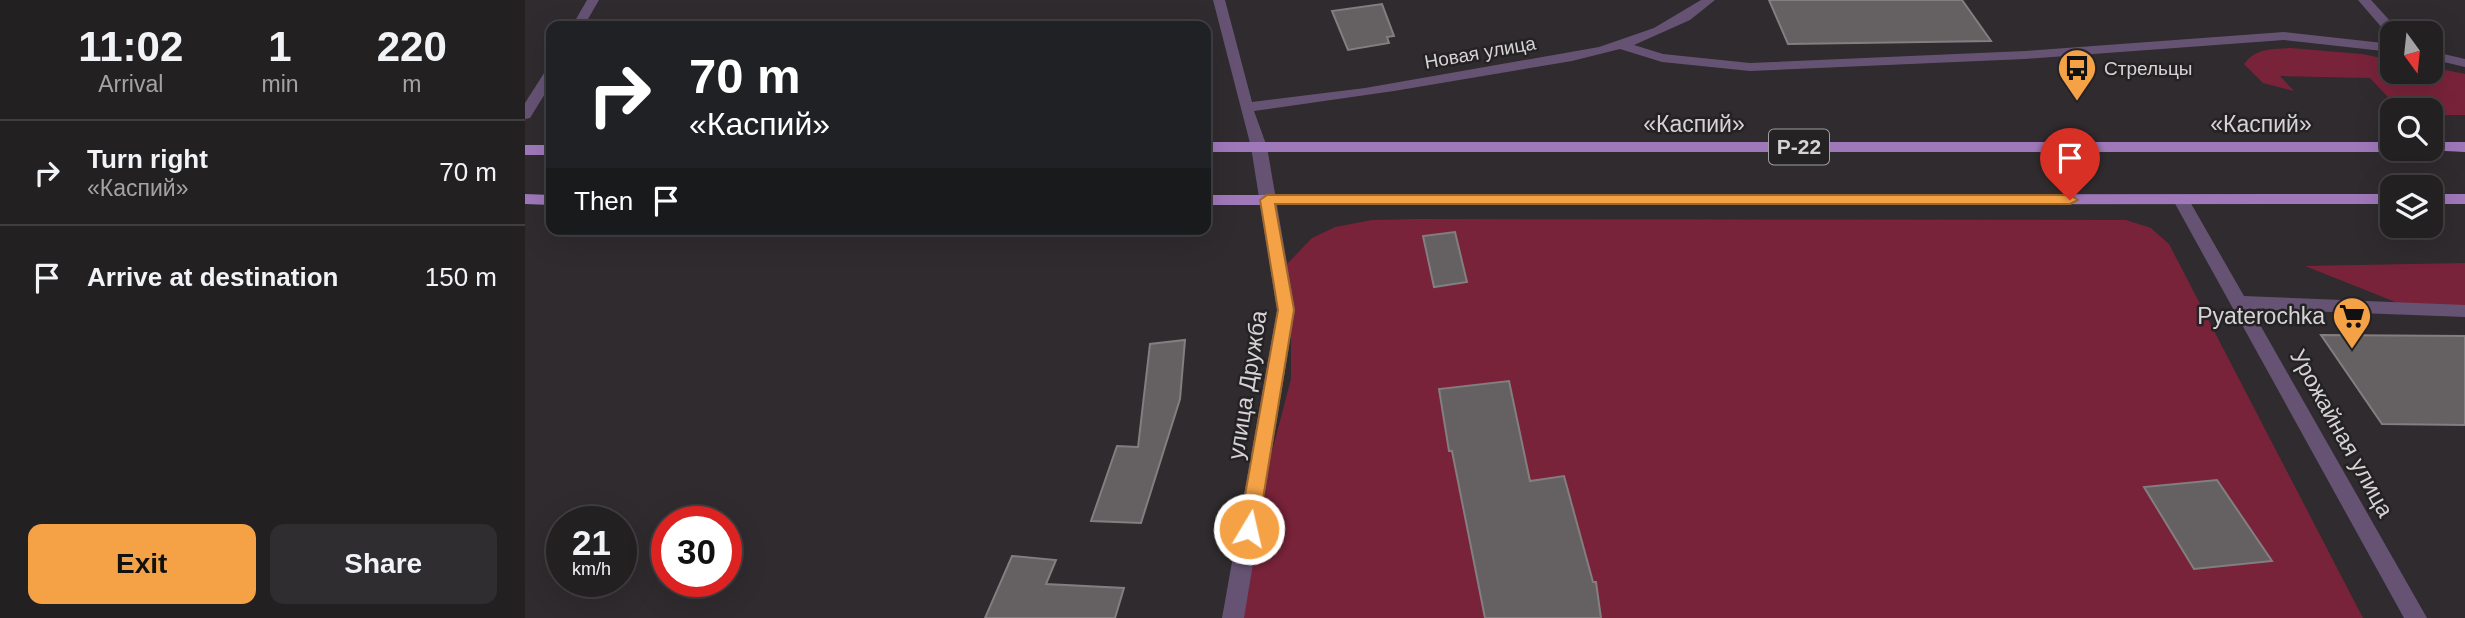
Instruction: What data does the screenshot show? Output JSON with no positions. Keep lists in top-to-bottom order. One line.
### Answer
{"streets":{"main road":["«Каспий»","Р-22"],"street":["Новая улица","улица Дружба","Урожайная улица"]},"crossings":[["«Каспий»","улица Дружба"]],"places":{"bus stop":["Стрельцы"],"supermarket":["Pyaterochka"]},"north":"bottom","page":{"eta":["11:02","Arrival","1","min","220","m"],"turn":["70 m","«Каспий»"],"list":[{"name":"Turn right","note":"«Каспий»","value":"70 m"},{"name":"Arrive at destination","value":"150 m"}],"then":"Then","speed":"21 km/h","limit":"30","buttons":["Exit","Share"]}}
